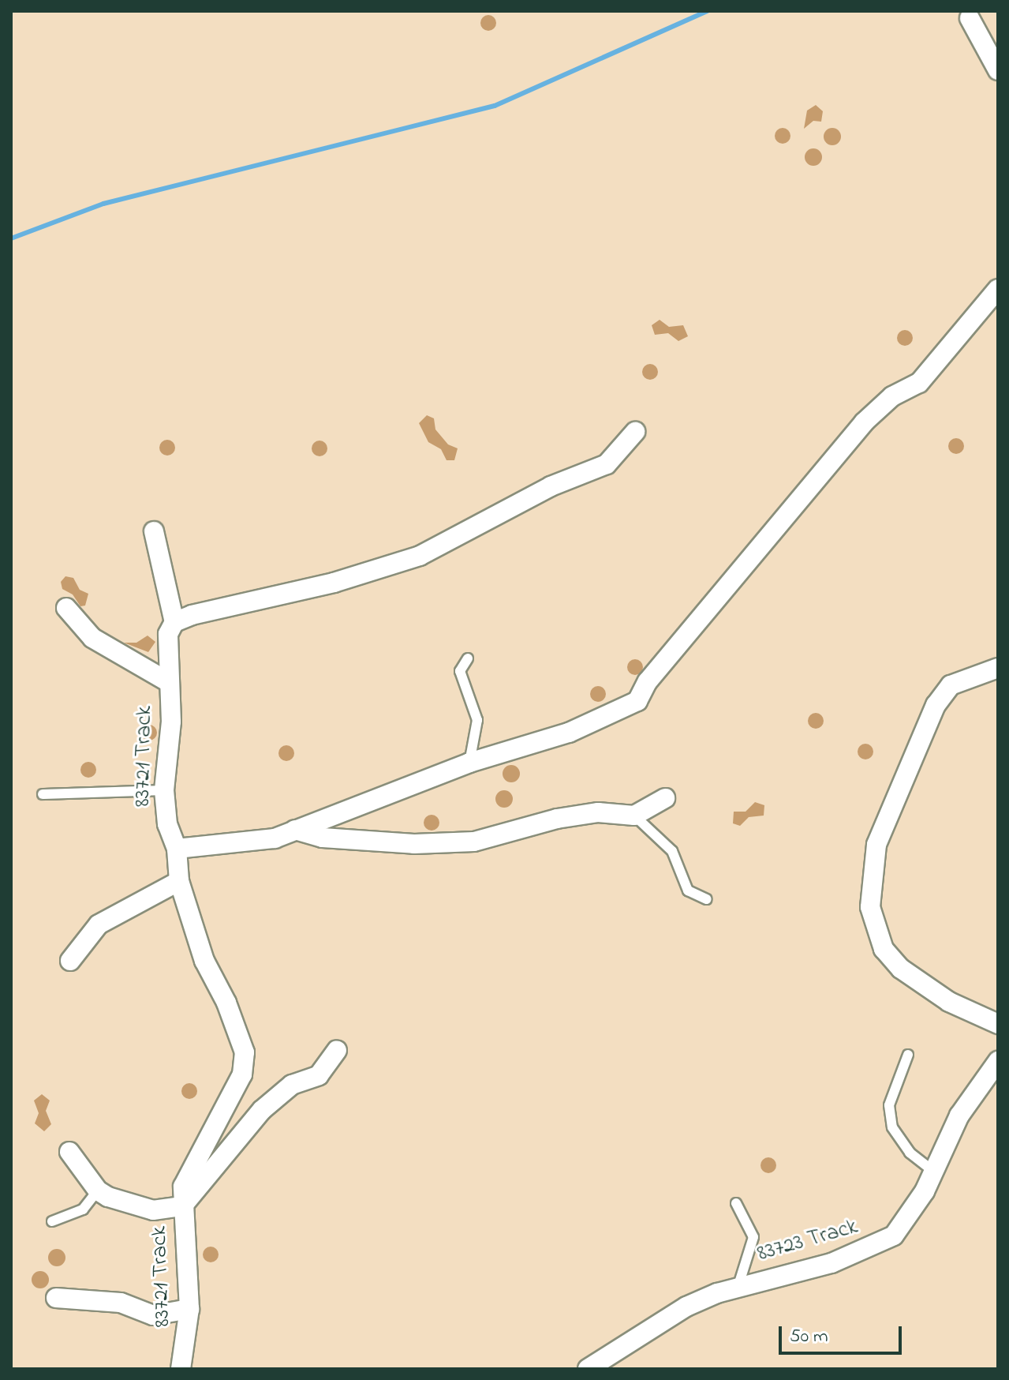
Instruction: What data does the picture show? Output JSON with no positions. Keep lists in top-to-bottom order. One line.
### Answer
{"streets":{"street":["83721 Track","83723 Track"]},"scale_bar":"50 m"}
